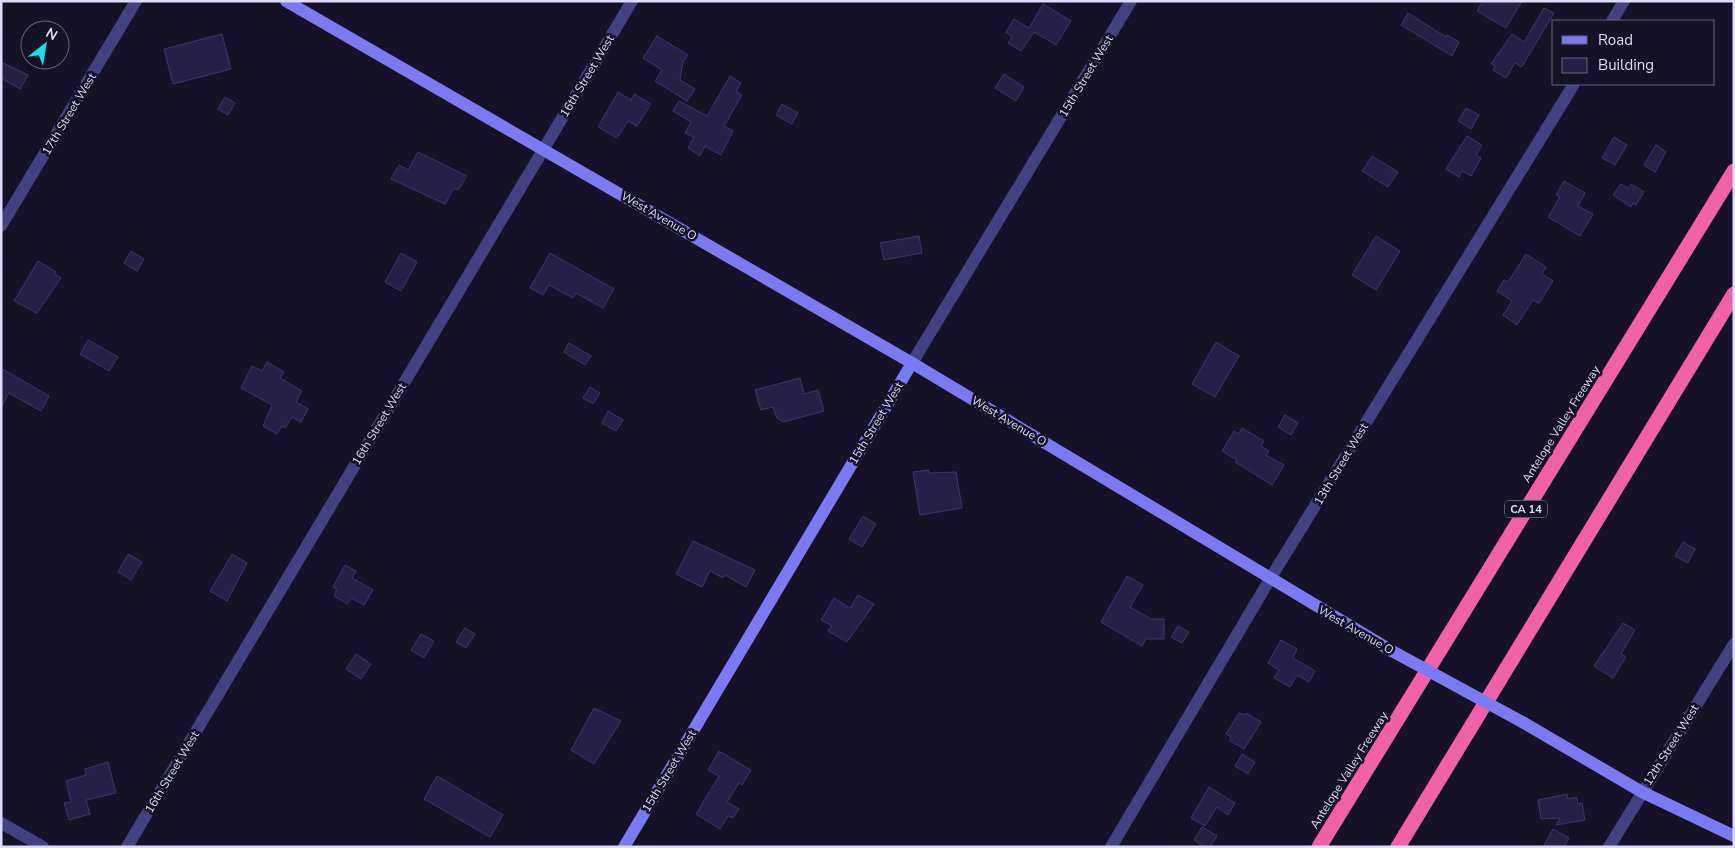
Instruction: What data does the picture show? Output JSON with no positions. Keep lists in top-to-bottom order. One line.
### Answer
{"streets":{"highway":["Antelope Valley Freeway","CA 14"],"street":["16th Street West","15th Street West","17th Street West","West Avenue O","13th Street West","12th Street West"]},"crossings":[["16th Street West","West Avenue O"],["15th Street West","West Avenue O"],["West Avenue O","13th Street West"],["West Avenue O","12th Street West"]],"legend":["Road","Building"],"north":"top right"}
